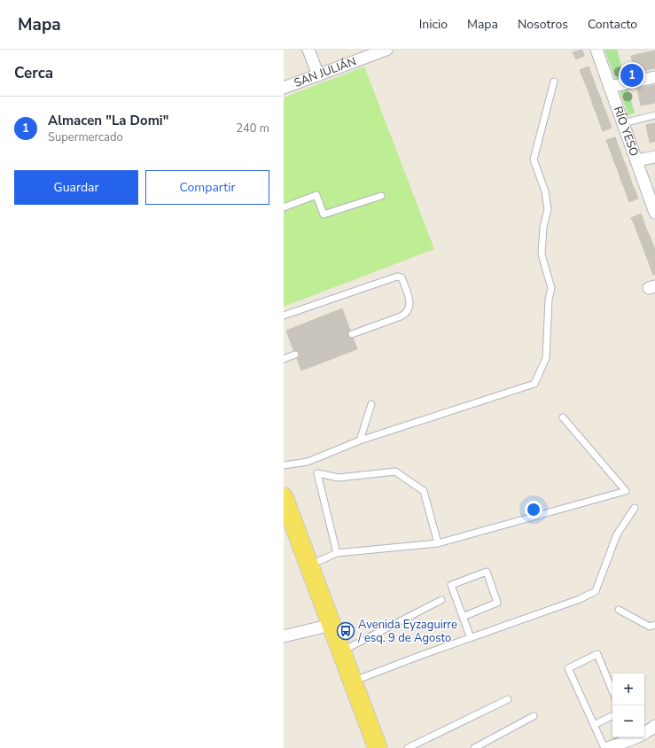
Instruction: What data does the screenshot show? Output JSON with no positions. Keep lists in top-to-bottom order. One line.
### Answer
{"streets":{"street":["SAN JULIÁN","RÍO YESO"]},"places":{"bus stop":["Avenida Eyzaguirre / esq. 9 de Agosto"]},"page":{"header":"Mapa","nav":["Inicio","Mapa","Nosotros","Contacto"],"heading":"Cerca","pins":"1","list":[{"mark":"1","name":"Almacen \"La Domi\"","note":"Supermercado","value":"240 m"}],"buttons":["Guardar","Compartir"],"map_buttons":["+","−"]}}
